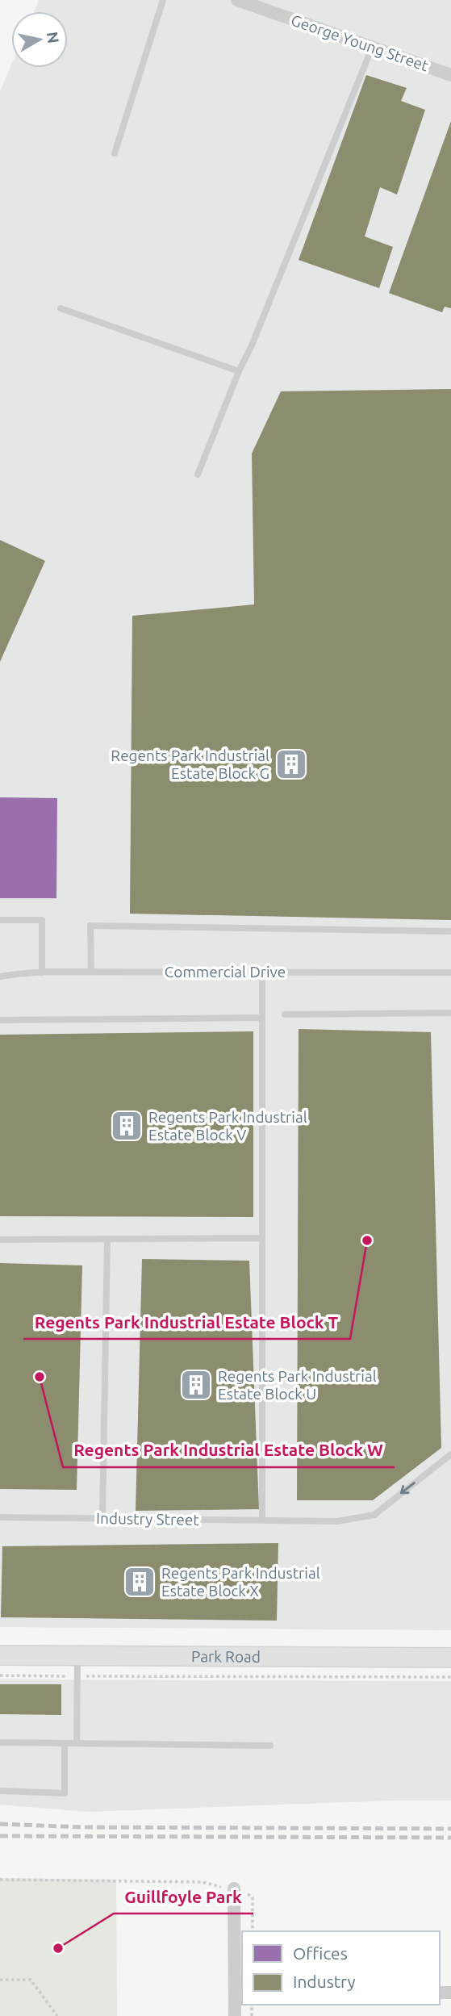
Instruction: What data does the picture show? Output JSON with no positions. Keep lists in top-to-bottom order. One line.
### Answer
{"streets":{"main road":["Park Road"],"street":["George Young Street"],"lane":["Commercial Drive","Industry Street"]},"one_way":["Industry Street"],"places":{"building":["Regents Park Industrial Estate Block G","Regents Park Industrial Estate Block V","Regents Park Industrial Estate Block U","Regents Park Industrial Estate Block X"],"other":["Regents Park Industrial Estate Block T","Regents Park Industrial Estate Block W","Guillfoyle Park"]},"legend":["Offices","Industry"],"north":"right"}
